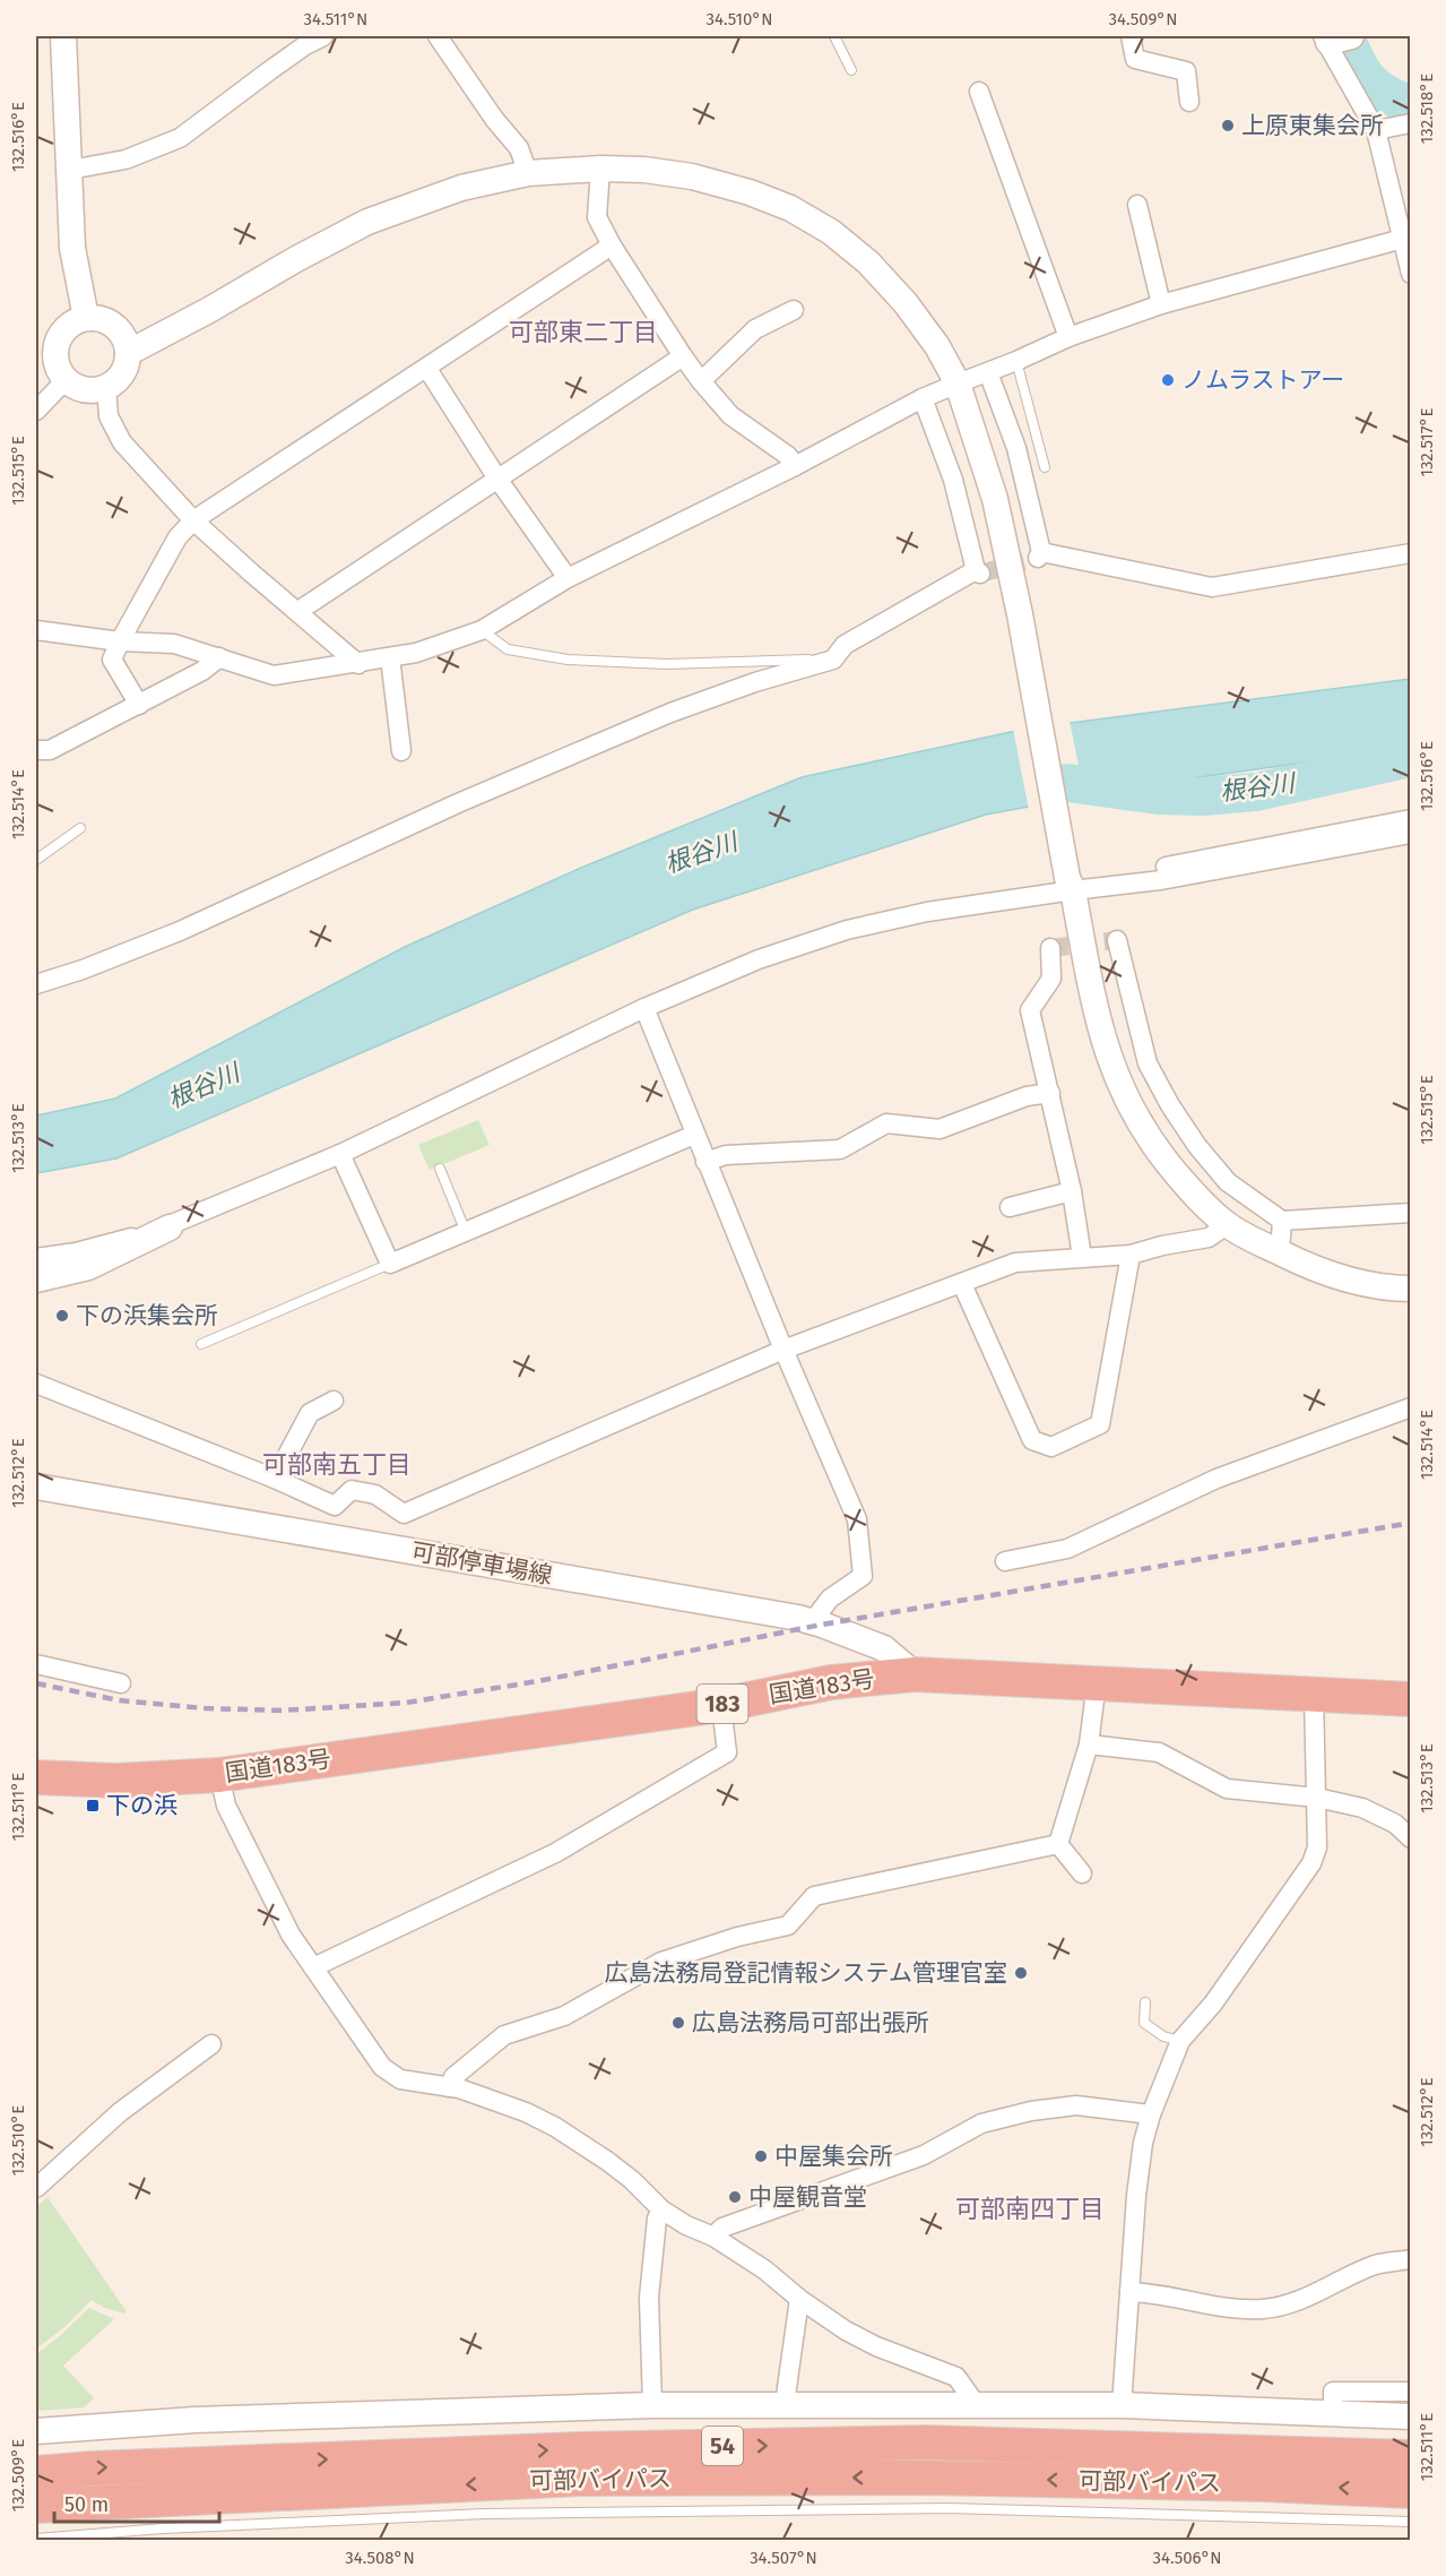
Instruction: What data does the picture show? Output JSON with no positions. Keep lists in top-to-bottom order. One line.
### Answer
{"streets":{"highway":["国道183号","183","54","可部バイパス"],"street":["可部停車場線"]},"crossings":[["可部停車場線","国道183号"]],"districts":["可部東二丁目","可部南五丁目","可部南四丁目"],"water":["根谷川"],"places":{"other":["上原東集会所","ノムラストアー","下の浜集会所","広島法務局登記情報システム管理官室","広島法務局可部出張所","中屋集会所","中屋観音堂"],"transit":["下の浜"]},"scale_bar":"50 m","coordinates":["34.511°N","34.510°N","34.509°N","132.518°E","132.516°E","132.517°E","132.515°E","132.514°E","132.513°E","132.512°E","132.511°E","132.510°E","132.509°E","34.508°N","34.507°N","34.506°N"]}
